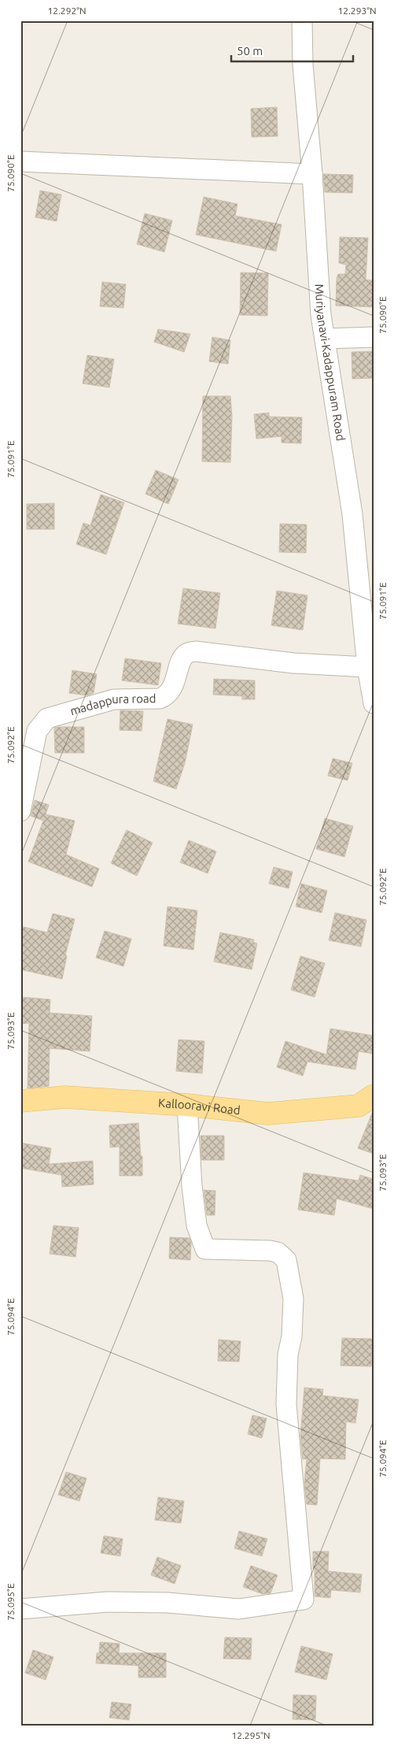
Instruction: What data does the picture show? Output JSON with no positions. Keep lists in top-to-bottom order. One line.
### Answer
{"streets":{"main road":["Kallooravi Road"],"street":["Muriyanavi-Kadappuram Road","madappura road"]},"crossings":[["Muriyanavi-Kadappuram Road","madappura road"]],"scale_bar":"50 m","coordinates":["12.292°N","12.293°N","75.090°E","75.091°E","75.092°E","75.093°E","75.094°E","75.095°E","12.295°N"]}
